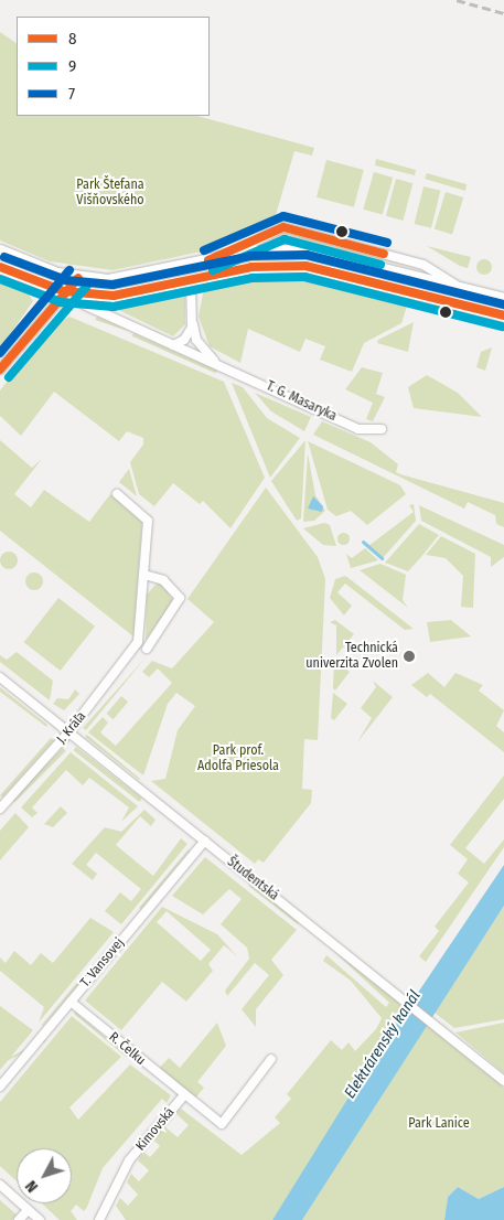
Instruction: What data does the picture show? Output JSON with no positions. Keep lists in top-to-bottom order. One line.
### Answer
{"streets":{"street":["T. G. Masaryka","J. Kráľa","Študentská","T. Vansovej","R. Čelku","Kimovská"]},"crossings":[["J. Kráľa","Študentská"],["Študentská","T. Vansovej"],["T. Vansovej","R. Čelku"],["R. Čelku","Kimovská"]],"water":["Elektrárenský kanál"],"parks":["Park Štefana Višňovského","Park prof. Adolfa Priesola","Park Lanice"],"places":["Technická univerzita Zvolen"],"lines":["transit line 7","transit line 8","transit line 9"],"legend":["8","9","7"],"north":"bottom left"}
